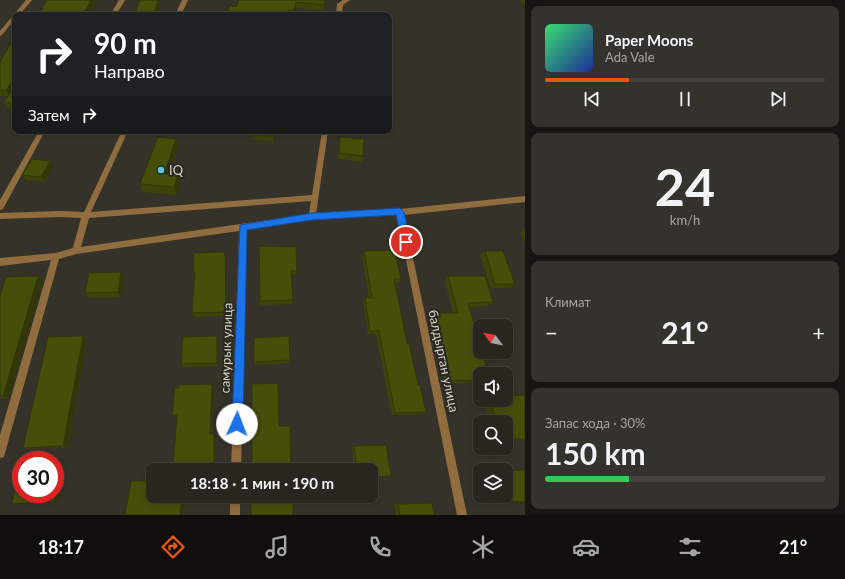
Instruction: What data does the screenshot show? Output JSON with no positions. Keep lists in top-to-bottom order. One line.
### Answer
{"streets":{"street":["самурык улица","балдырган улица"]},"places":["IQ"],"north":"top left","page":{"turn":["90 m","Направо"],"song":["Paper Moons","Ada Vale"],"then":"Затем","tile":[["24","km/h"],"Климат",["Запас хода · 30%","150 km"]],"heat":["−","21°","+"],"limit":"30","trip":"18:18 · 1 мин · 190 m","tabs":["18:17","21°"]}}
